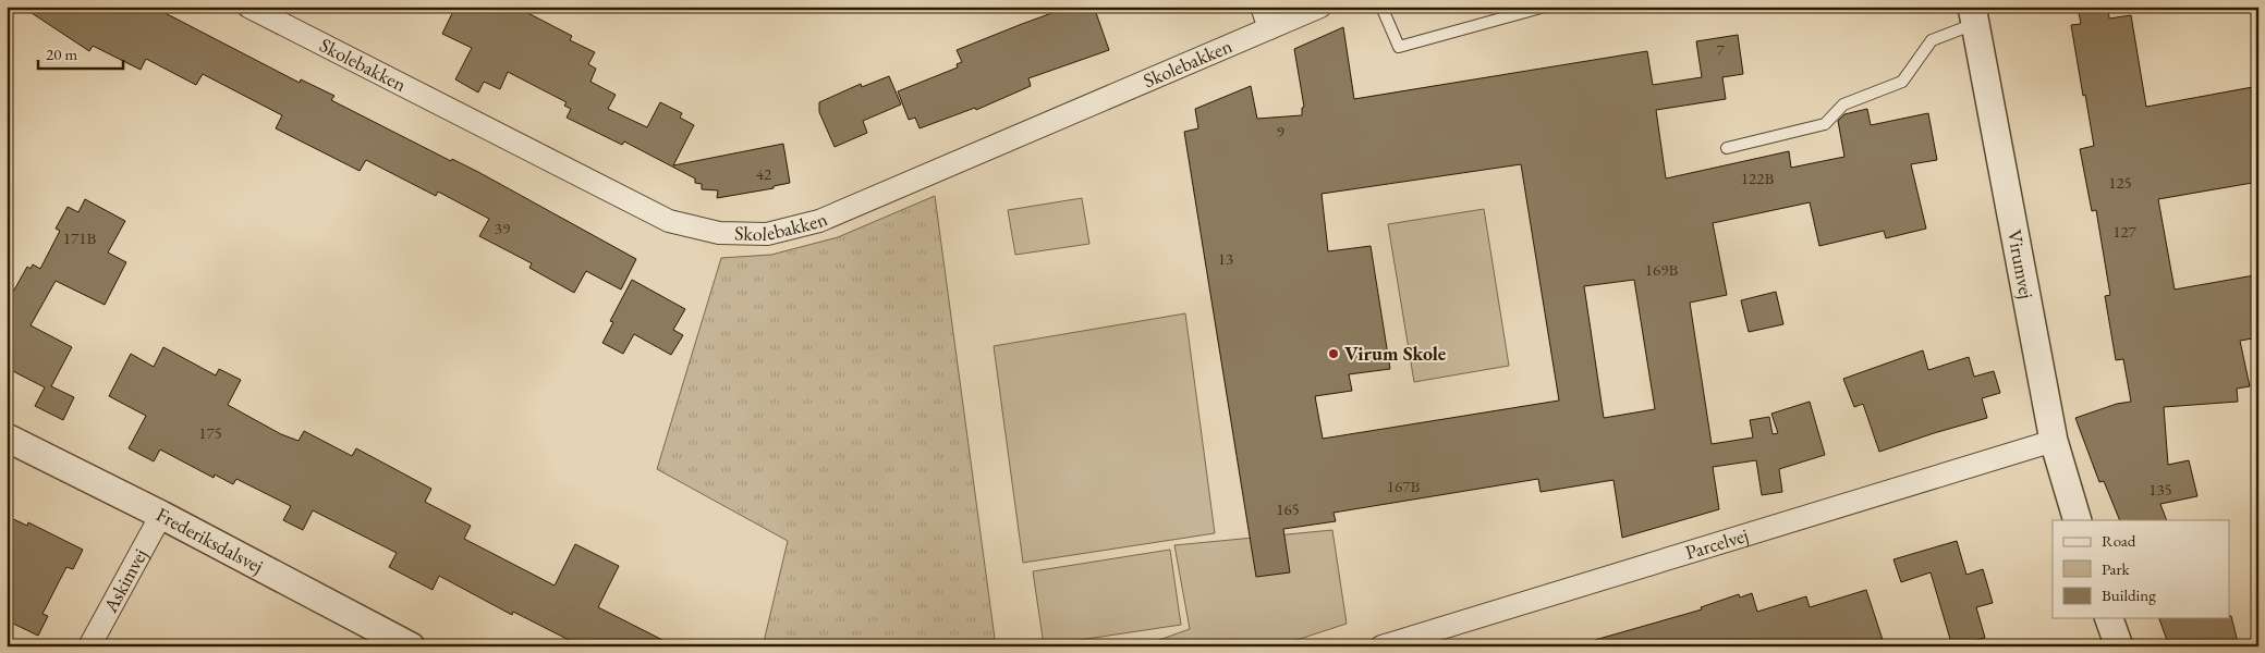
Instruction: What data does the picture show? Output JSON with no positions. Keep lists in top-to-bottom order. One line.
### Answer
{"streets":{"street":["Skolebakken","Virumvej","Frederiksdalsvej","Parcelvej","Askimvej"]},"crossings":[["Virumvej","Parcelvej"],["Frederiksdalsvej","Askimvej"]],"places":["Virum Skole"],"house_numbers":["7","9","42","122B","125","39","127","171B","13","169B","175","167B","135","165"],"legend":["Road","Park","Building"],"scale_bar":"20 m"}
